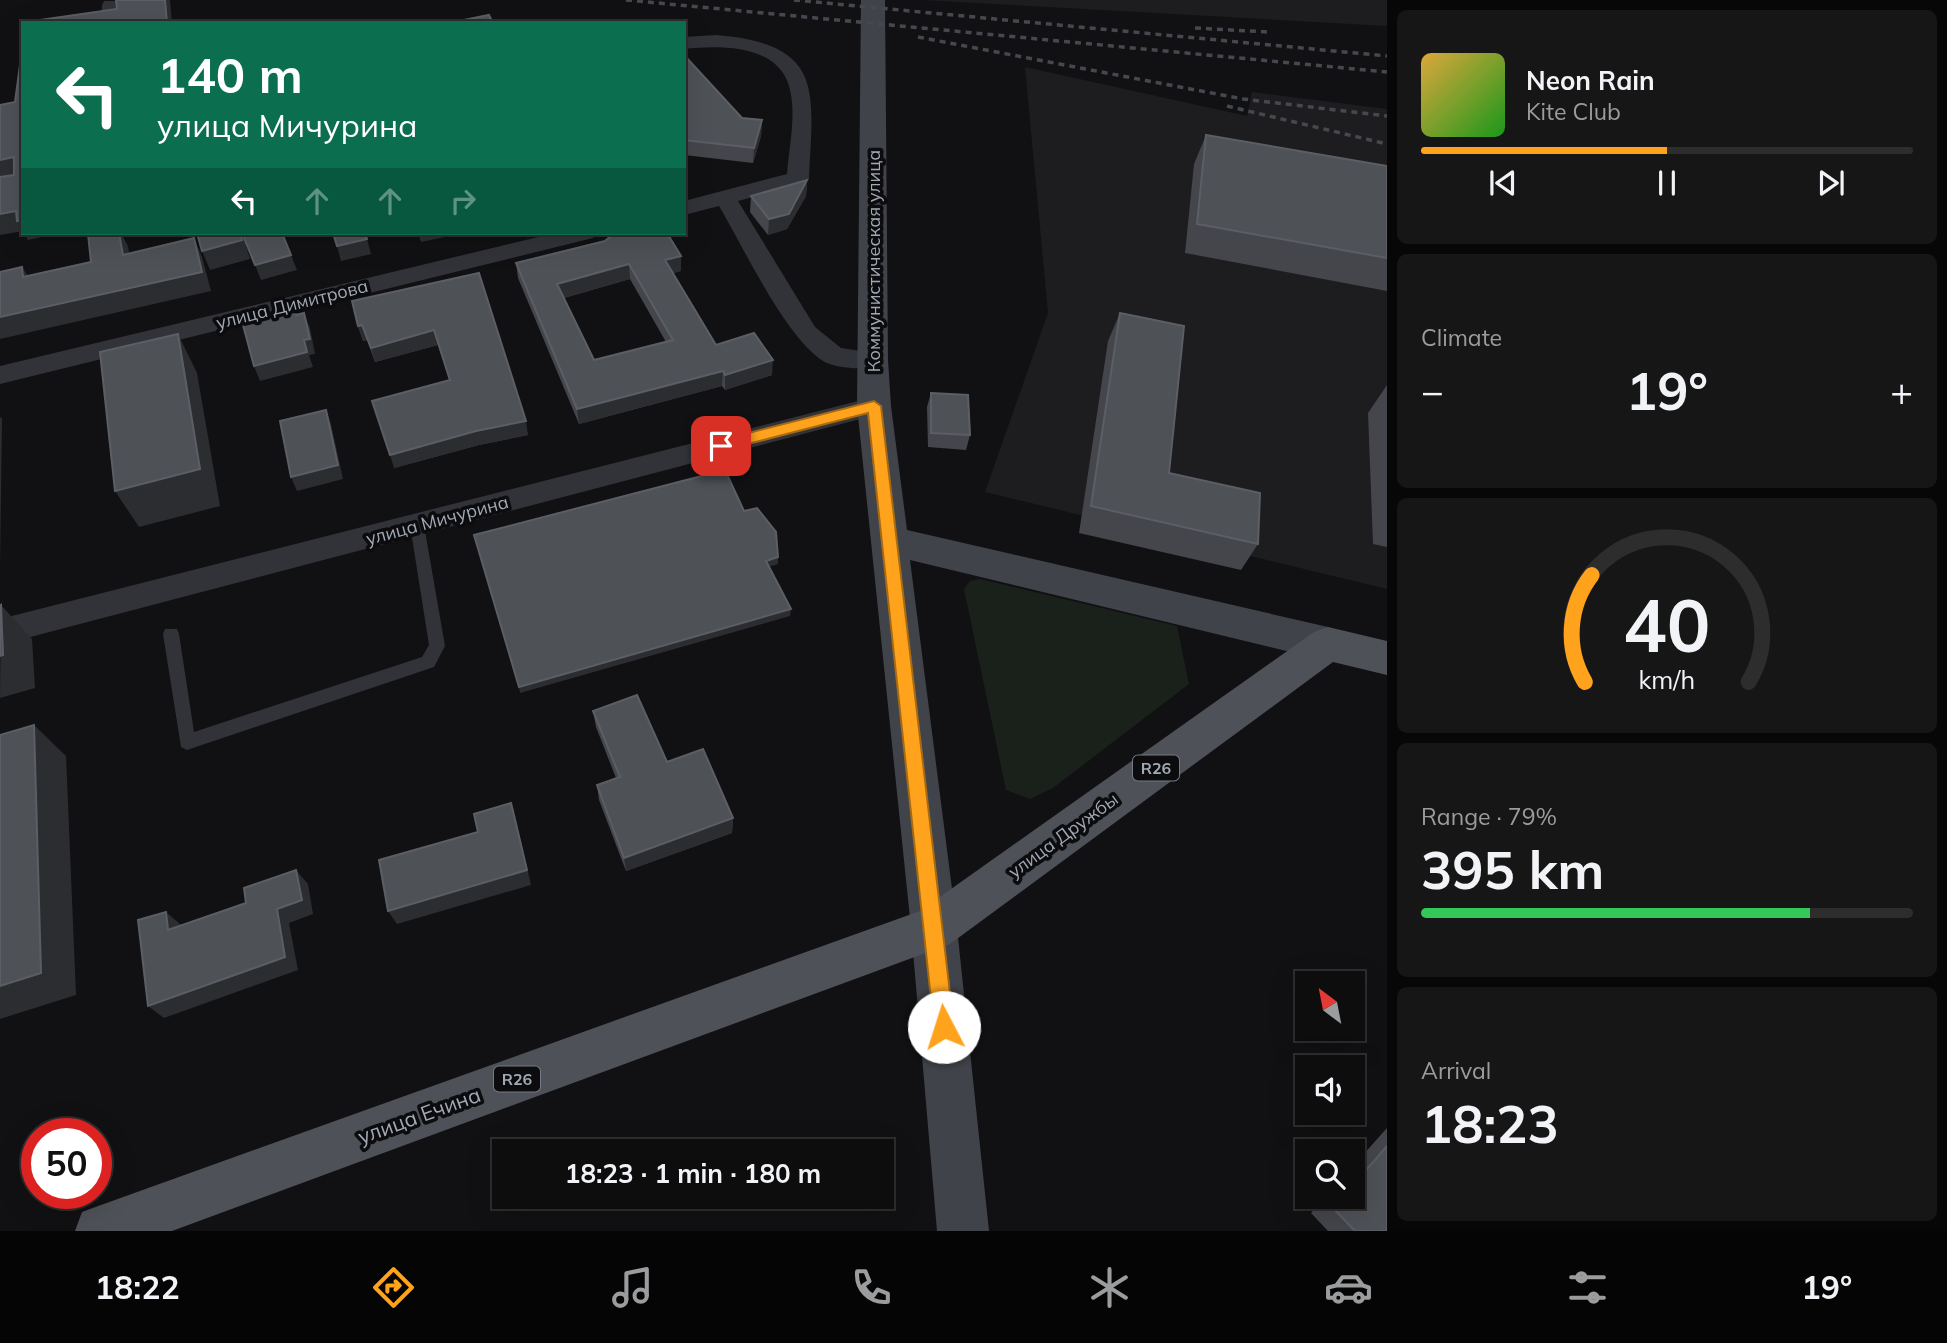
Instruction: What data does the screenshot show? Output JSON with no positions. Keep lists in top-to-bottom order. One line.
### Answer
{"streets":{"main road":["Коммунистическая улица","R26","улица Дружбы","улица Ечина"],"street":["улица Димитрова","улица Мичурина"]},"crossings":[["Коммунистическая улица","улица Мичурина"],["Коммунистическая улица","улица Дружбы"],["Коммунистическая улица","улица Ечина"],["улица Дружбы","улица Ечина"]],"north":"top left","page":{"turn":["140 m","улица Мичурина"],"song":["Neon Rain","Kite Club"],"tile":["Climate",["Range · 79%","395 km"],["Arrival","18:23"]],"heat":["−","19°","+"],"limit":"50","trip":"18:23 · 1 min · 180 m","tabs":["18:22","19°"],"gauge":["40","km/h"]}}
